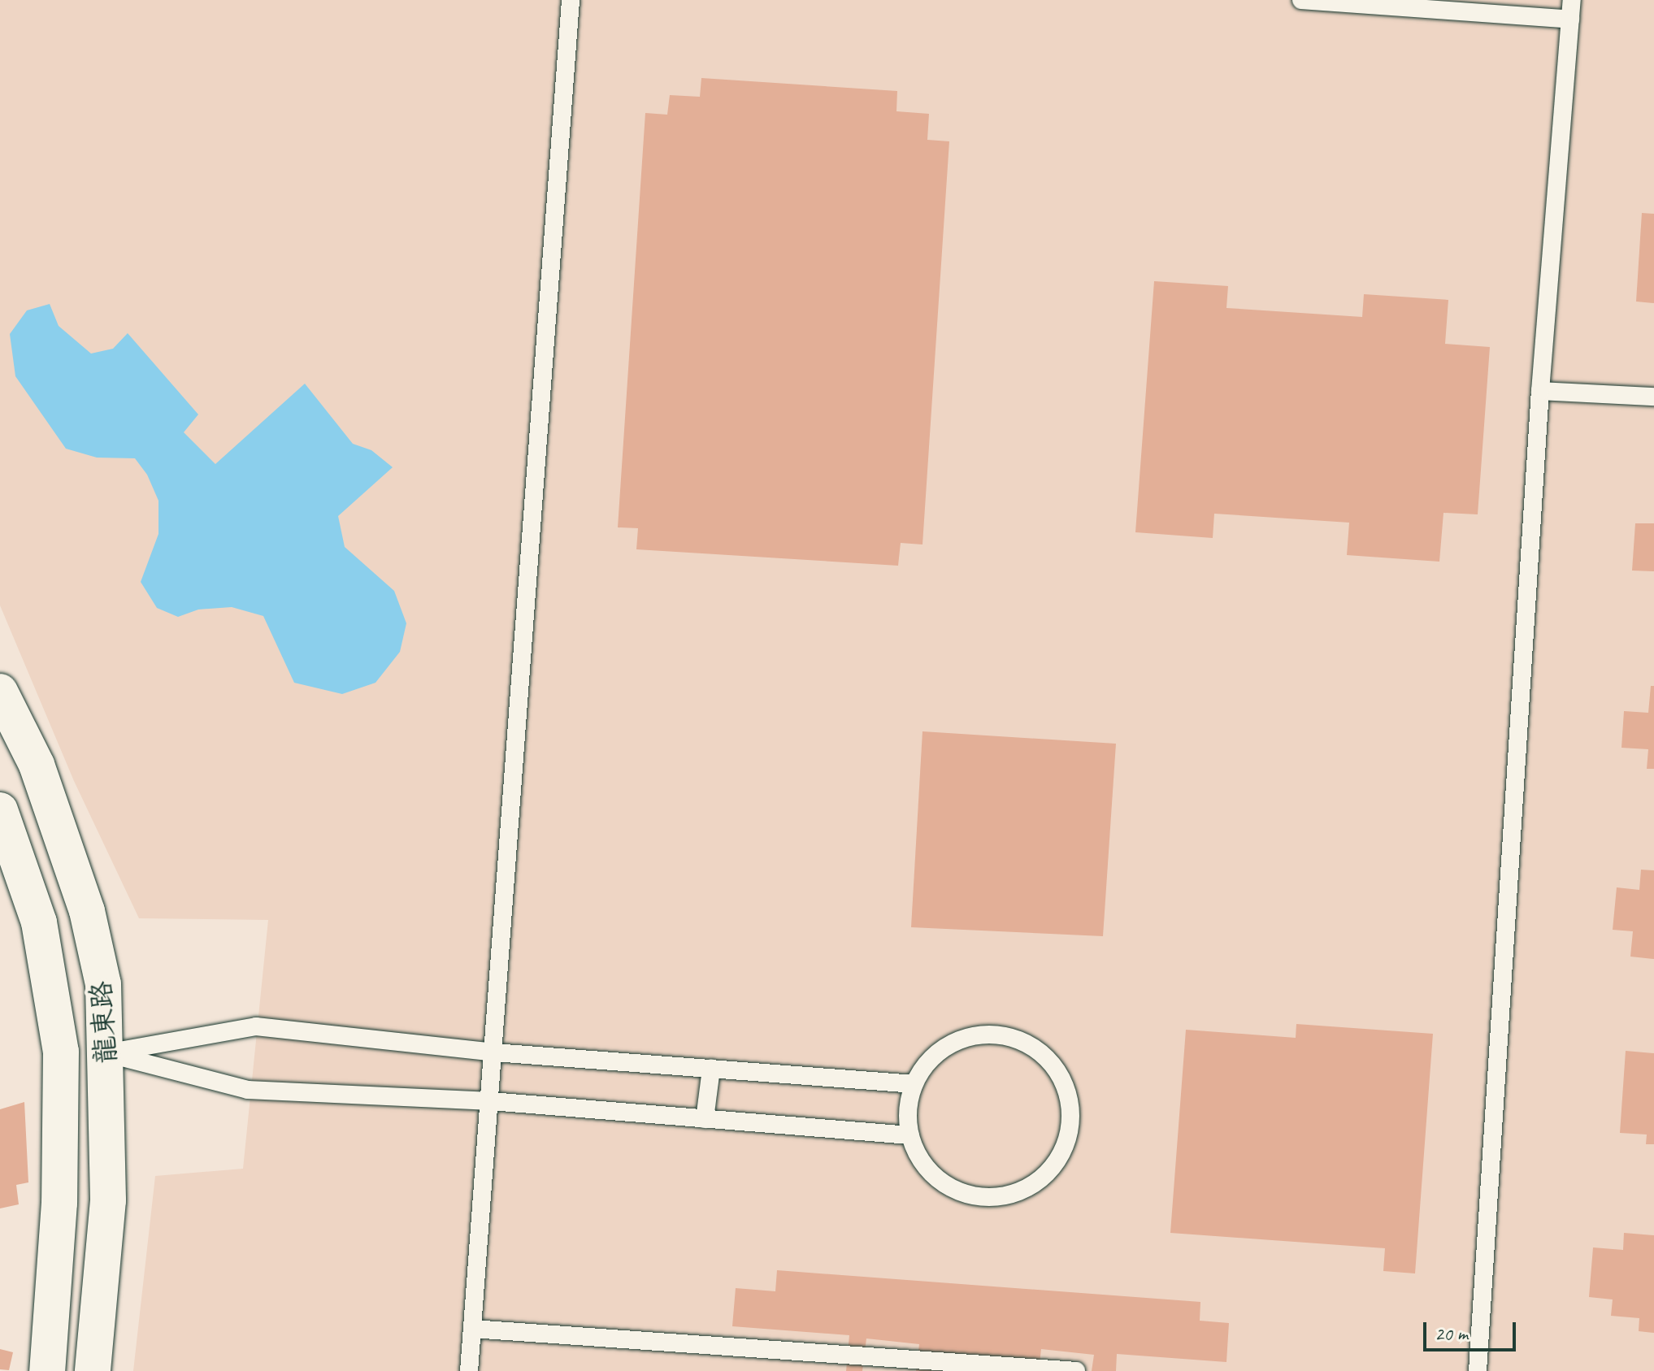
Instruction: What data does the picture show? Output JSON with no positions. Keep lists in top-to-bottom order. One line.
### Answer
{"streets":{"street":["龍東路"]},"scale_bar":"20 m"}
